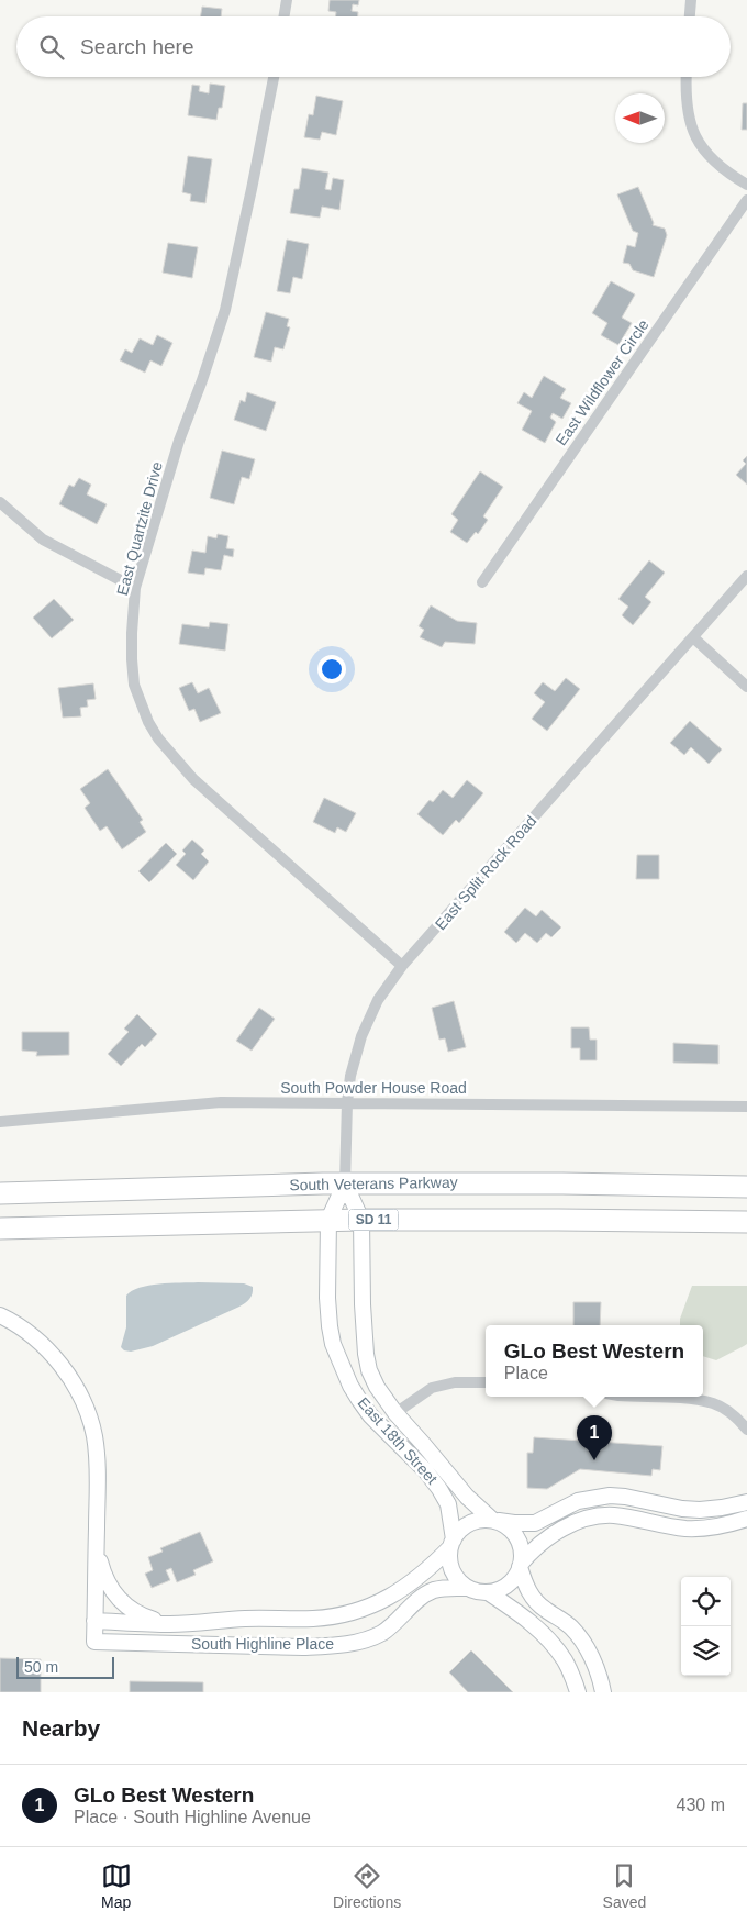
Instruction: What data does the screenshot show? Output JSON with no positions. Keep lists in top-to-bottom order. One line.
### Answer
{"streets":{"highway":["South Veterans Parkway","SD 11"],"street":["East Wildflower Circle","East Quartzite Drive","East Split Rock Road","South Powder House Road","East 18th Street","South Highline Place"]},"crossings":[["East Quartzite Drive","East Split Rock Road"],["East Split Rock Road","South Powder House Road"],["East Split Rock Road","South Veterans Parkway"],["East Split Rock Road","SD 11"],["East Split Rock Road","East 18th Street"],["South Veterans Parkway","East 18th Street"],["SD 11","East 18th Street"],["East 18th Street","South Highline Place"]],"scale_bar":"50 m","north":"left","page":{"search":"Search here","popup":["GLo Best Western","Place"],"pins":"1","scale":"50 m","heading":"Nearby","list":[{"mark":"1","name":"GLo Best Western","note":"Place · South Highline Avenue","value":"430 m"}],"nav":["Map","Directions","Saved"]}}
